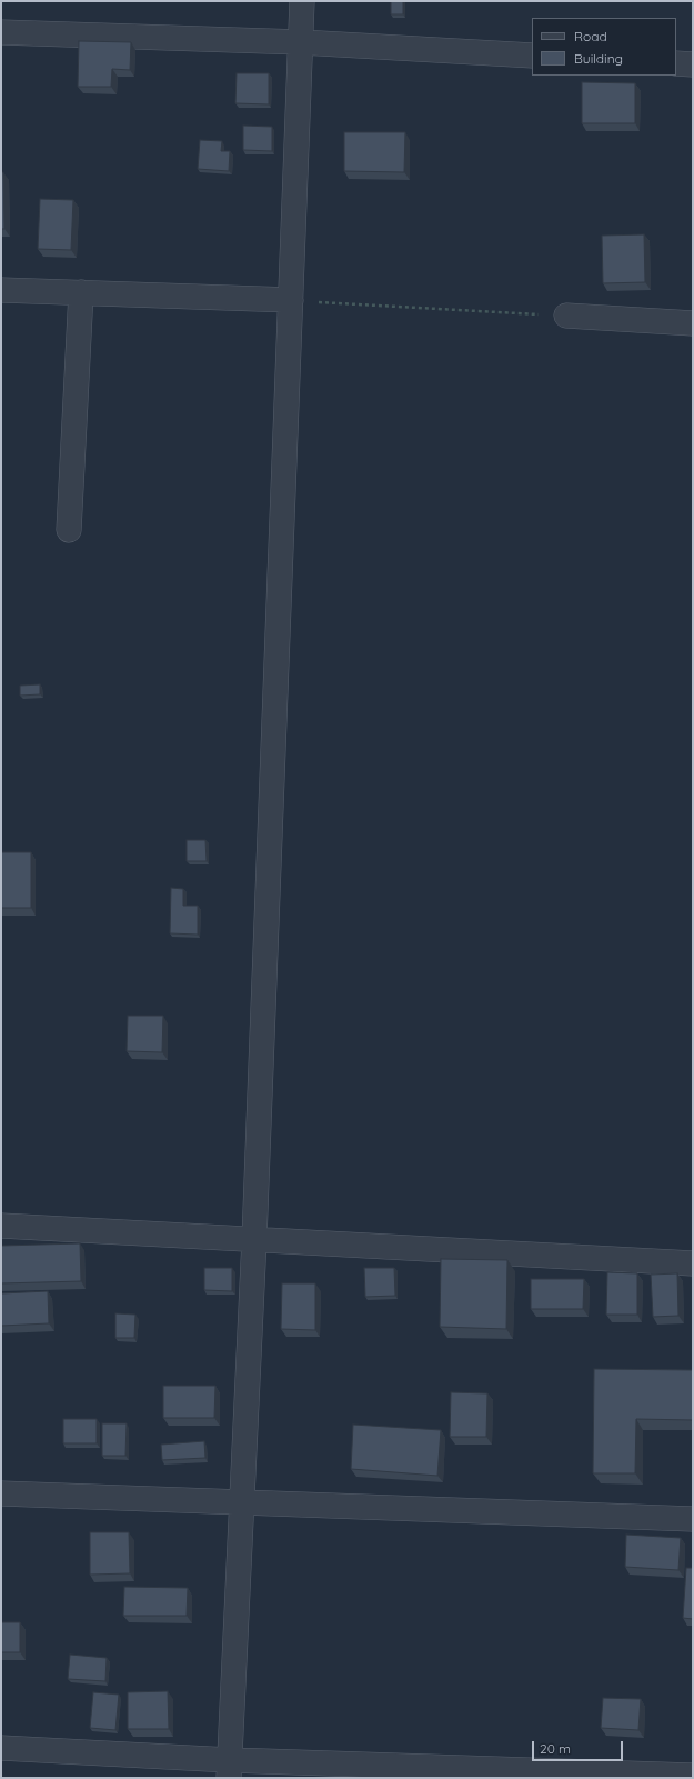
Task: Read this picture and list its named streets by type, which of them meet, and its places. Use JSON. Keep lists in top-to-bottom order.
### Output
{
  "legend": ["Road", "Building"],
  "scale_bar": "20 m"
}
